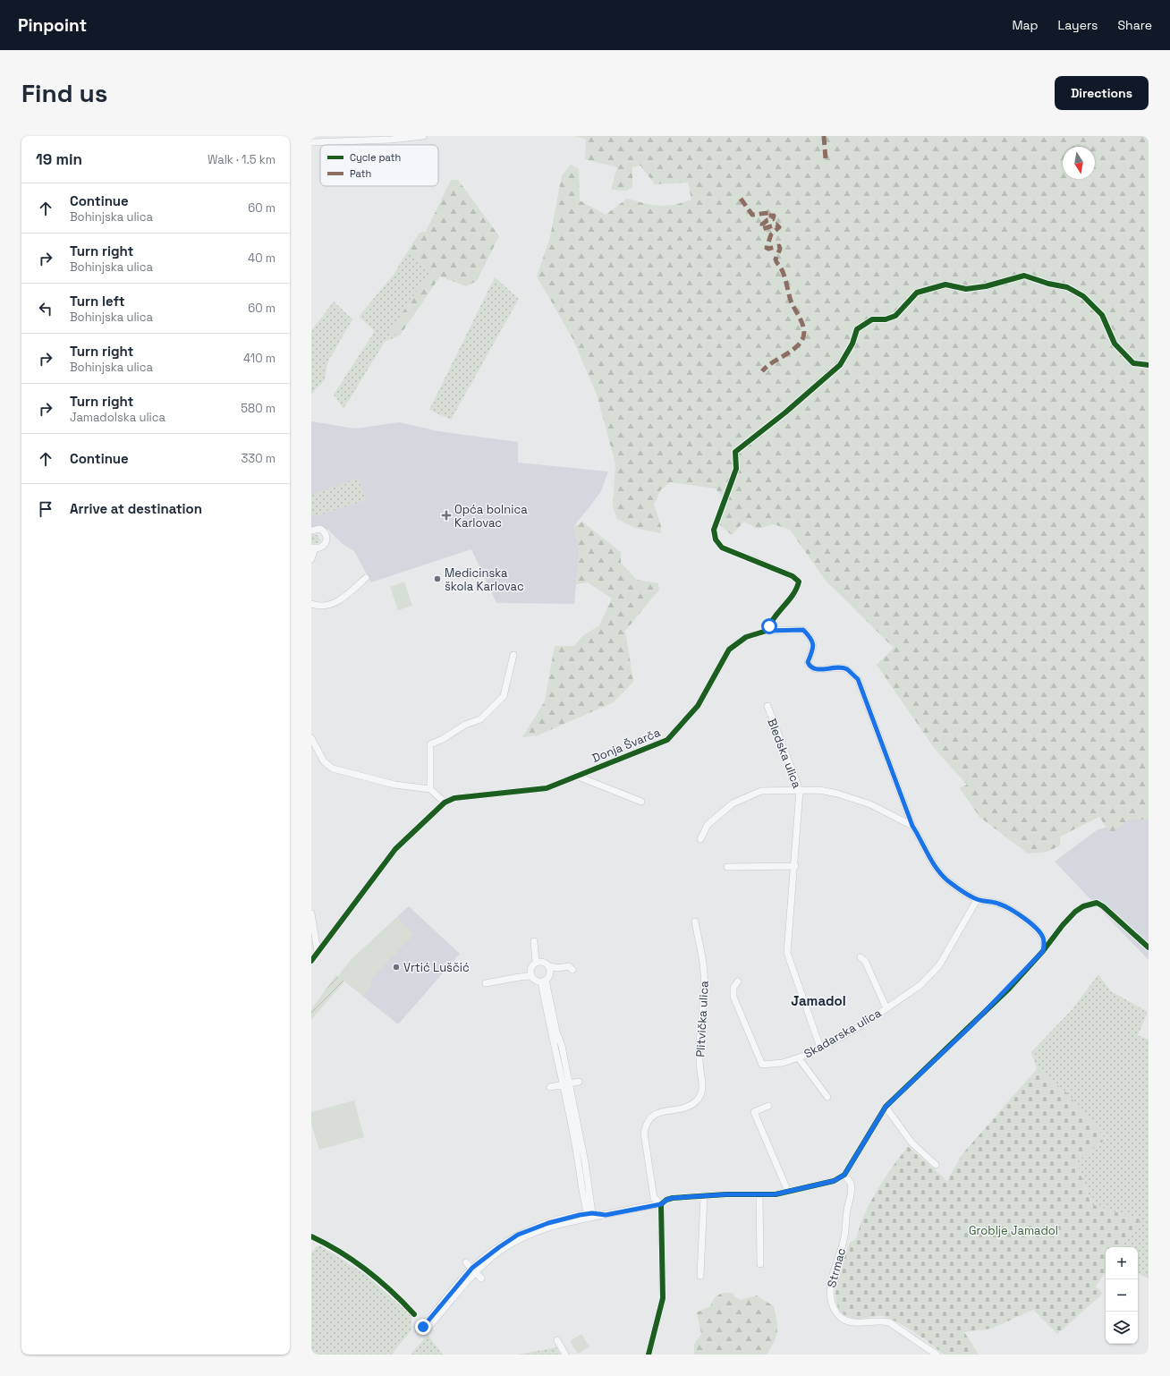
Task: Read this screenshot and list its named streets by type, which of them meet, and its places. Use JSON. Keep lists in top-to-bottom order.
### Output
{
  "streets": {
    "street": [
      "Donja Švarča",
      "Bledska ulica",
      "Plitvička ulica",
      "Skadarska ulica",
      "Strmac"
    ]
  },
  "crossings": [
    ["Bledska ulica", "Skadarska ulica"]
  ],
  "districts": ["Jamadol"],
  "parks": ["Groblje Jamadol"],
  "places": {
    "health": ["Opća bolnica Karlovac"],
    "other": ["Medicinska škola Karlovac", "Vrtić Luščić"]
  },
  "legend": ["Cycle path", "Path"],
  "north": "bottom",
  "page": {
    "header": "Pinpoint",
    "nav": ["Map", "Layers", "Share"],
    "buttons": "Directions",
    "title": "Find us",
    "heading": ["19 min", "Walk · 1.5 km"],
    "list": [
      ["Continue", "Bohinjska ulica", "60 m"],
      ["Turn right", "Bohinjska ulica", "40 m"],
      ["Turn left", "Bohinjska ulica", "60 m"],
      ["Turn right", "Bohinjska ulica", "410 m"],
      ["Turn right", "Jamadolska ulica", "580 m"],
      ["Continue", "330 m"],
      "Arrive at destination"
    ],
    "map_buttons": ["+", "−"]
  }
}
